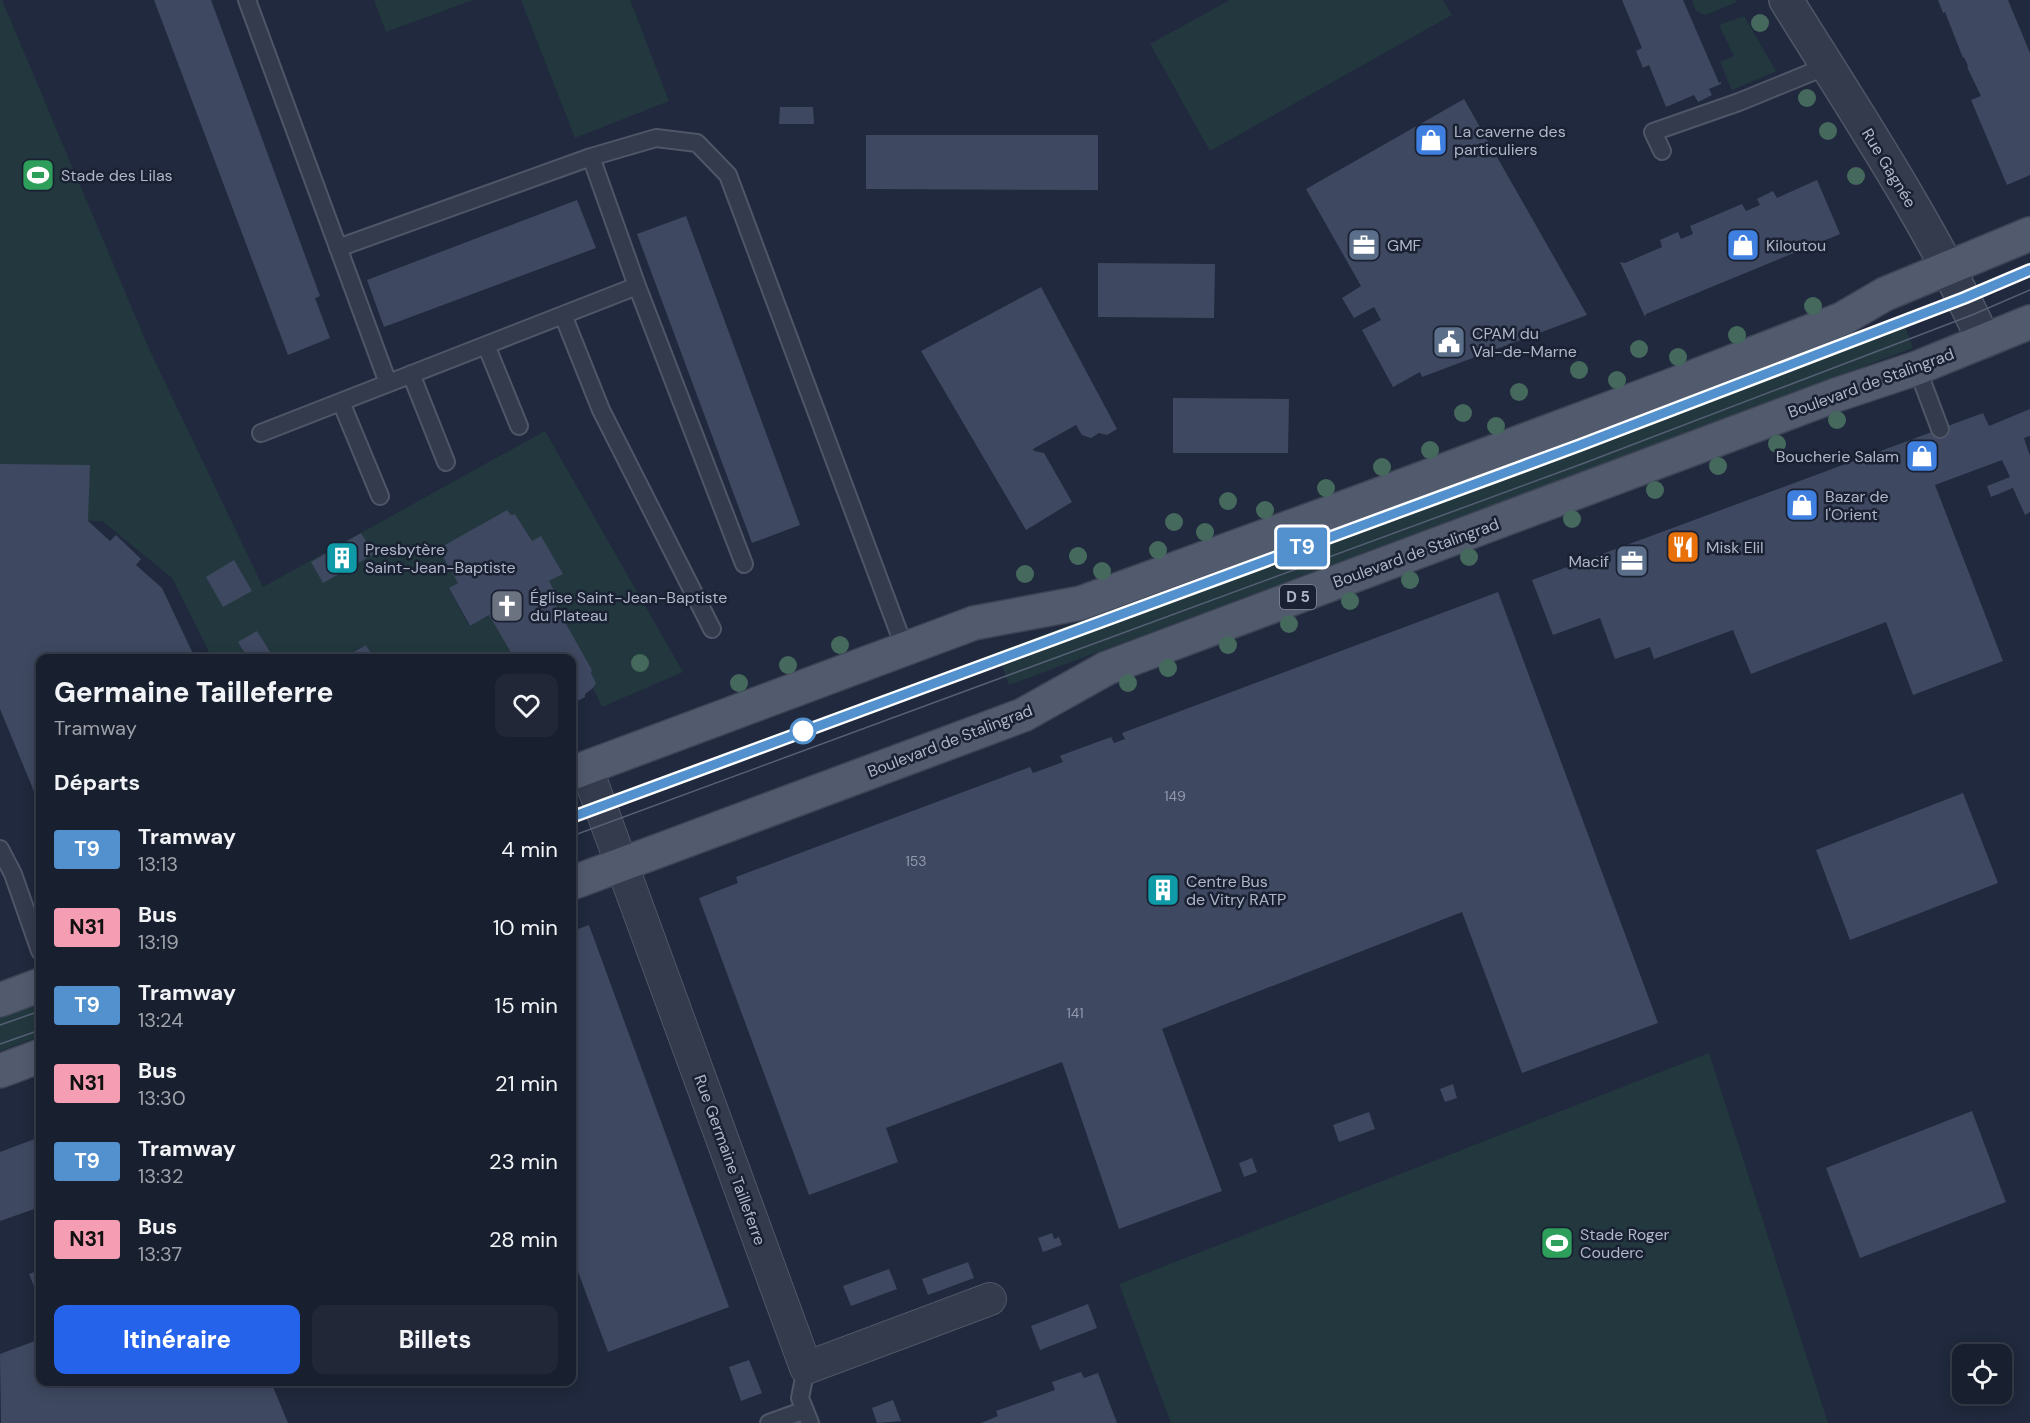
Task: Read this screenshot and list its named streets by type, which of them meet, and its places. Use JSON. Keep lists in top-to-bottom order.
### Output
{
  "streets": {
    "main road": ["Boulevard de Stalingrad", "D 5"],
    "street": ["Rue Gagnée", "Rue Germaine Tailleferre"]
  },
  "crossings": [
    ["Rue Gagnée", "Boulevard de Stalingrad"],
    ["Boulevard de Stalingrad", "Rue Germaine Tailleferre"]
  ],
  "places": {
    "shop": [
      "La caverne des particuliers",
      "Kiloutou",
      "Boucherie Salam",
      "Bazar de l'Orient"
    ],
    "sports": ["Stade des Lilas", "Stade Roger Couderc"],
    "office": ["GMF", "Macif"],
    "public building": ["CPAM du Val-de-Marne"],
    "restaurant": ["Misk Elil"],
    "building": ["Presbytère Saint-Jean-Baptiste", "Centre Bus de Vitry RATP"],
    "church": ["Église Saint-Jean-Baptiste du Plateau"]
  },
  "lines": ["tram line T9"],
  "house_numbers": ["149", "153", "141"],
  "page": {
    "on_map": "T9",
    "heading": [
      ["Germaine Tailleferre", "Tramway"],
      "Départs"
    ],
    "list": [
      {
        "mark": "T9",
        "name": "Tramway",
        "note": "13:13",
        "value": "4 min"
      },
      {
        "mark": "N31",
        "name": "Bus",
        "note": "13:19",
        "value": "10 min"
      },
      {
        "mark": "T9",
        "name": "Tramway",
        "note": "13:24",
        "value": "15 min"
      },
      {
        "mark": "N31",
        "name": "Bus",
        "note": "13:30",
        "value": "21 min"
      },
      {
        "mark": "T9",
        "name": "Tramway",
        "note": "13:32",
        "value": "23 min"
      },
      {
        "mark": "N31",
        "name": "Bus",
        "note": "13:37",
        "value": "28 min"
      }
    ],
    "buttons": ["Itinéraire", "Billets"]
  }
}
